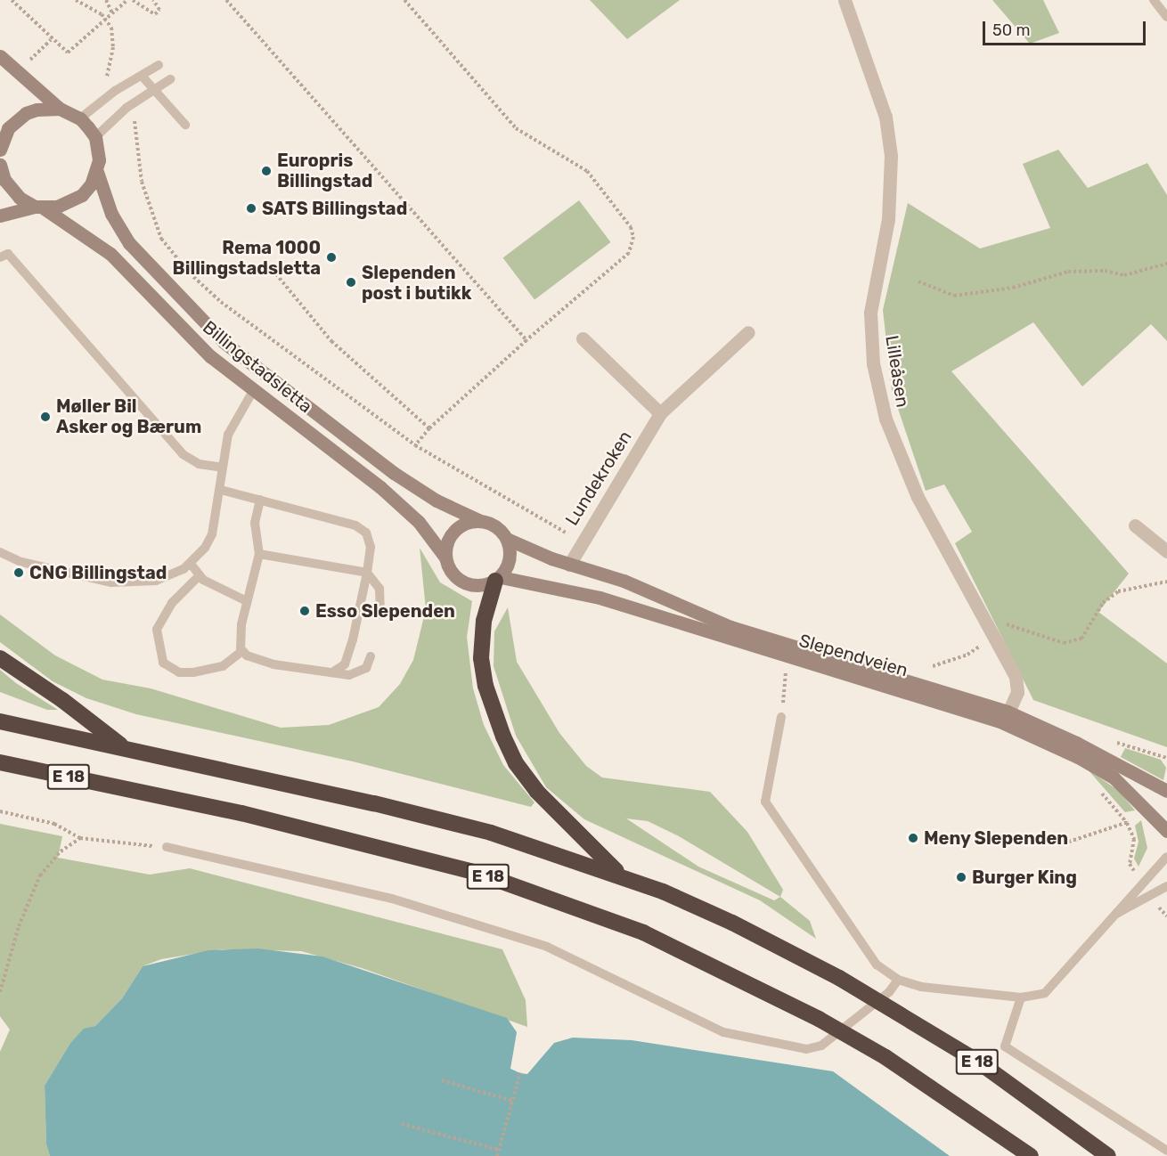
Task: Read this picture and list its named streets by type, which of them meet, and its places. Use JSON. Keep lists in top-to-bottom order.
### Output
{
  "streets": {
    "highway": ["E 18"],
    "main road": ["Billingstadsletta", "Slependveien"],
    "street": ["Lilleåsen", "Lundekroken"]
  },
  "crossings": [
    ["Billingstadsletta", "Slependveien"],
    ["Billingstadsletta", "E 18"],
    ["Lilleåsen", "Slependveien"],
    ["Lundekroken", "Slependveien"],
    ["Slependveien", "E 18"]
  ],
  "places": [
    "Europris Billingstad",
    "SATS Billingstad",
    "Rema 1000 Billingstadsletta",
    "Slependen post i butikk",
    "Møller Bil Asker og Bærum",
    "CNG Billingstad",
    "Esso Slependen",
    "Meny Slependen",
    "Burger King"
  ],
  "scale_bar": "50 m"
}
